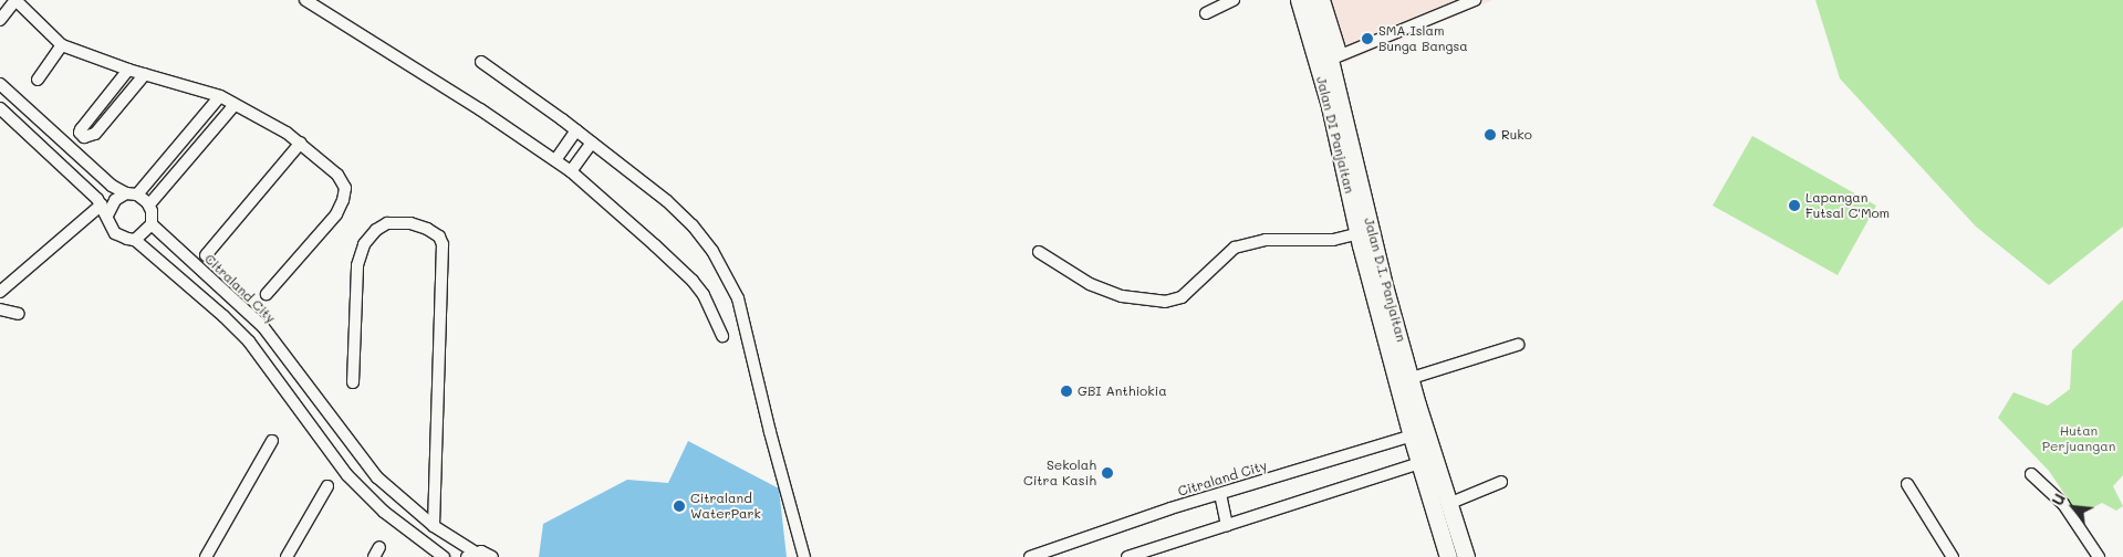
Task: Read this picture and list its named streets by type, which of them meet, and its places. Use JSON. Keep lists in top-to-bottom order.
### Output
{
  "streets": {
    "highway": ["Jalan DI Panjaitan", "Jalan D.I. Panjaitan"],
    "street": ["Citraland City"]
  },
  "crossings": [
    ["Jalan DI Panjaitan", "Jalan D.I. Panjaitan"],
    ["Jalan DI Panjaitan", "Citraland City"],
    ["Jalan D.I. Panjaitan", "Citraland City"]
  ],
  "parks": ["Hutan Perjuangan"],
  "places": [
    "SMA Islam Bunga Bangsa",
    "Ruko",
    "Lapangan Futsal C'Mom",
    "GBI Anthiokia",
    "Sekolah Citra Kasih",
    "Citraland WaterPark"
  ],
  "north": "top left"
}
